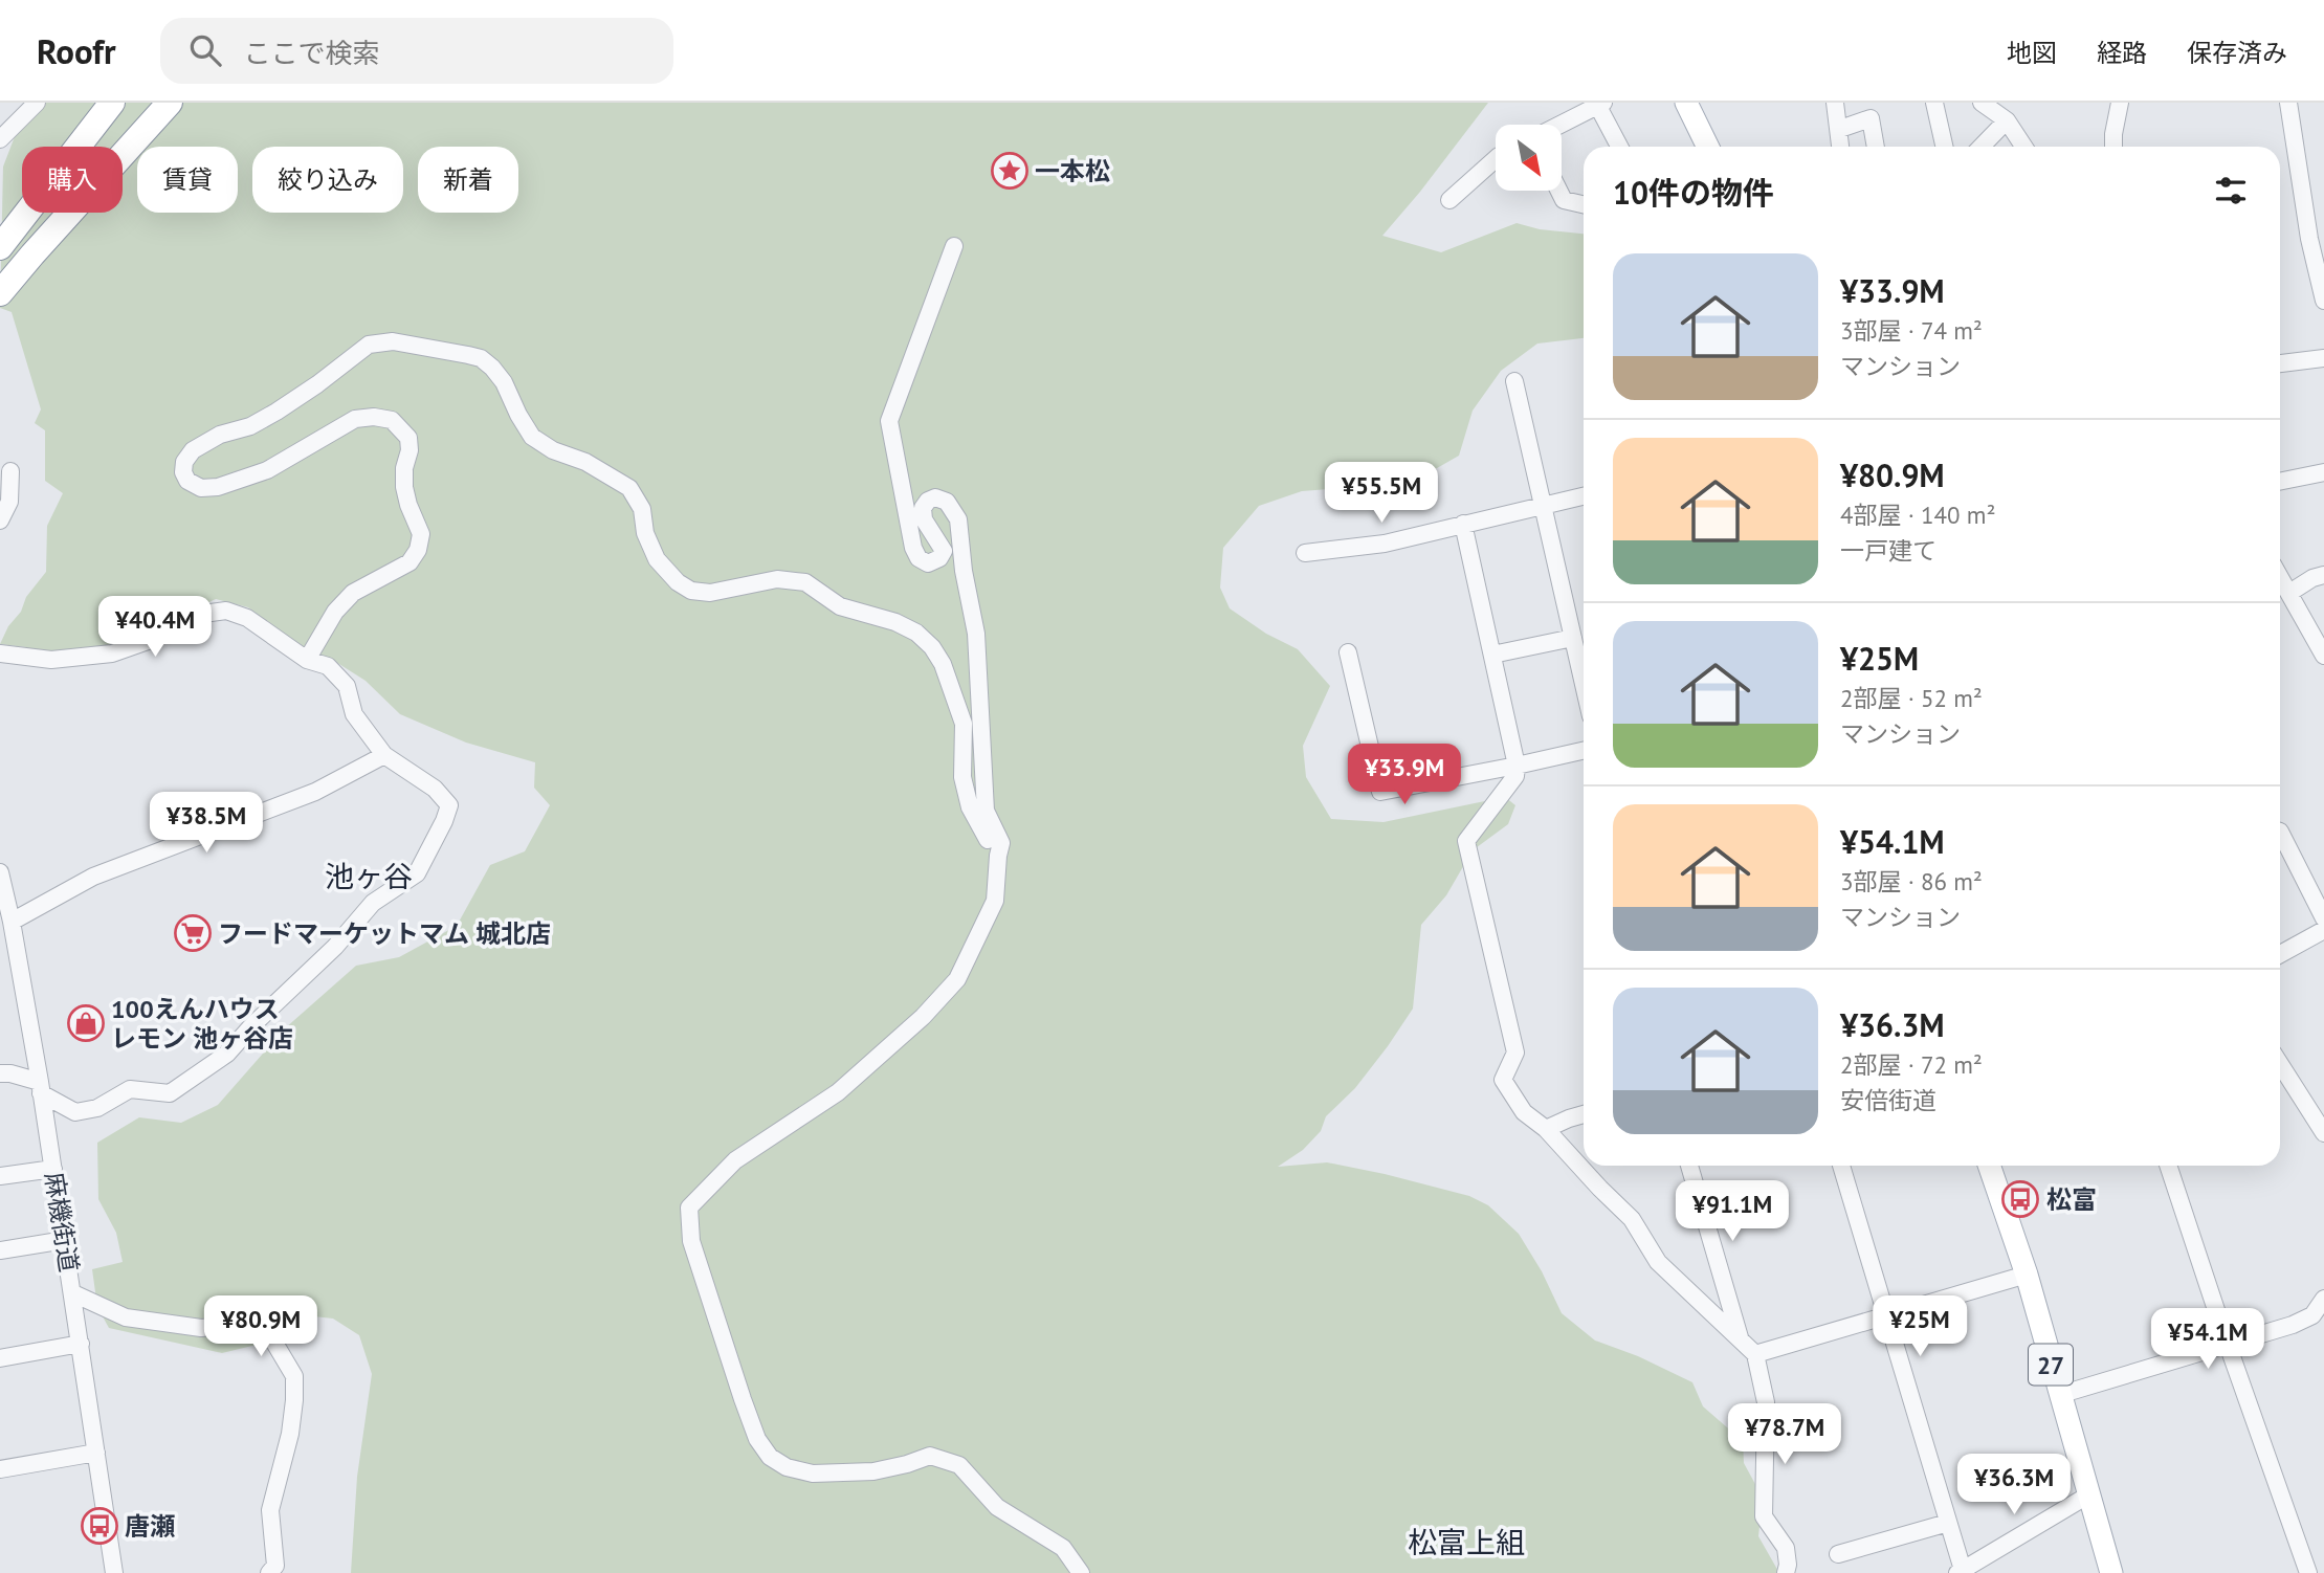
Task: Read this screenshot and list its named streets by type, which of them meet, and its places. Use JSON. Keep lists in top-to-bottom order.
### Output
{
  "streets": {
    "main road": ["27"],
    "street": ["麻機街道"]
  },
  "districts": ["池ヶ谷", "松富上組"],
  "places": {
    "place": ["一本松"],
    "supermarket": ["フードマーケットマム 城北店"],
    "shop": ["100えんハウス レモン 池ヶ谷店"],
    "bus stop": ["松富", "唐瀬"]
  },
  "north": "bottom right",
  "page": {
    "header": "Roofr",
    "search": "ここで検索",
    "nav": ["地図", "経路", "保存済み"],
    "chip": [
      "購入",
      "賃貸",
      "絞り込み",
      "新着"
    ],
    "heading": "10件の物件",
    "list": [
      {
        "name": "¥33.9M",
        "note": "3部屋 · 74 m² · マンション"
      },
      {
        "name": "¥80.9M",
        "note": "4部屋 · 140 m² · 一戸建て"
      },
      {
        "name": "¥25M",
        "note": "2部屋 · 52 m² · マンション"
      },
      {
        "name": "¥54.1M",
        "note": "3部屋 · 86 m² · マンション"
      },
      {
        "name": "¥36.3M",
        "note": "2部屋 · 72 m² · 安倍街道"
      }
    ],
    "price": [
      "¥55.5M",
      "¥40.4M",
      "¥33.9M",
      "¥38.5M",
      "¥91.1M",
      "¥80.9M",
      "¥25M",
      "¥54.1M",
      "¥78.7M",
      "¥36.3M"
    ]
  }
}
